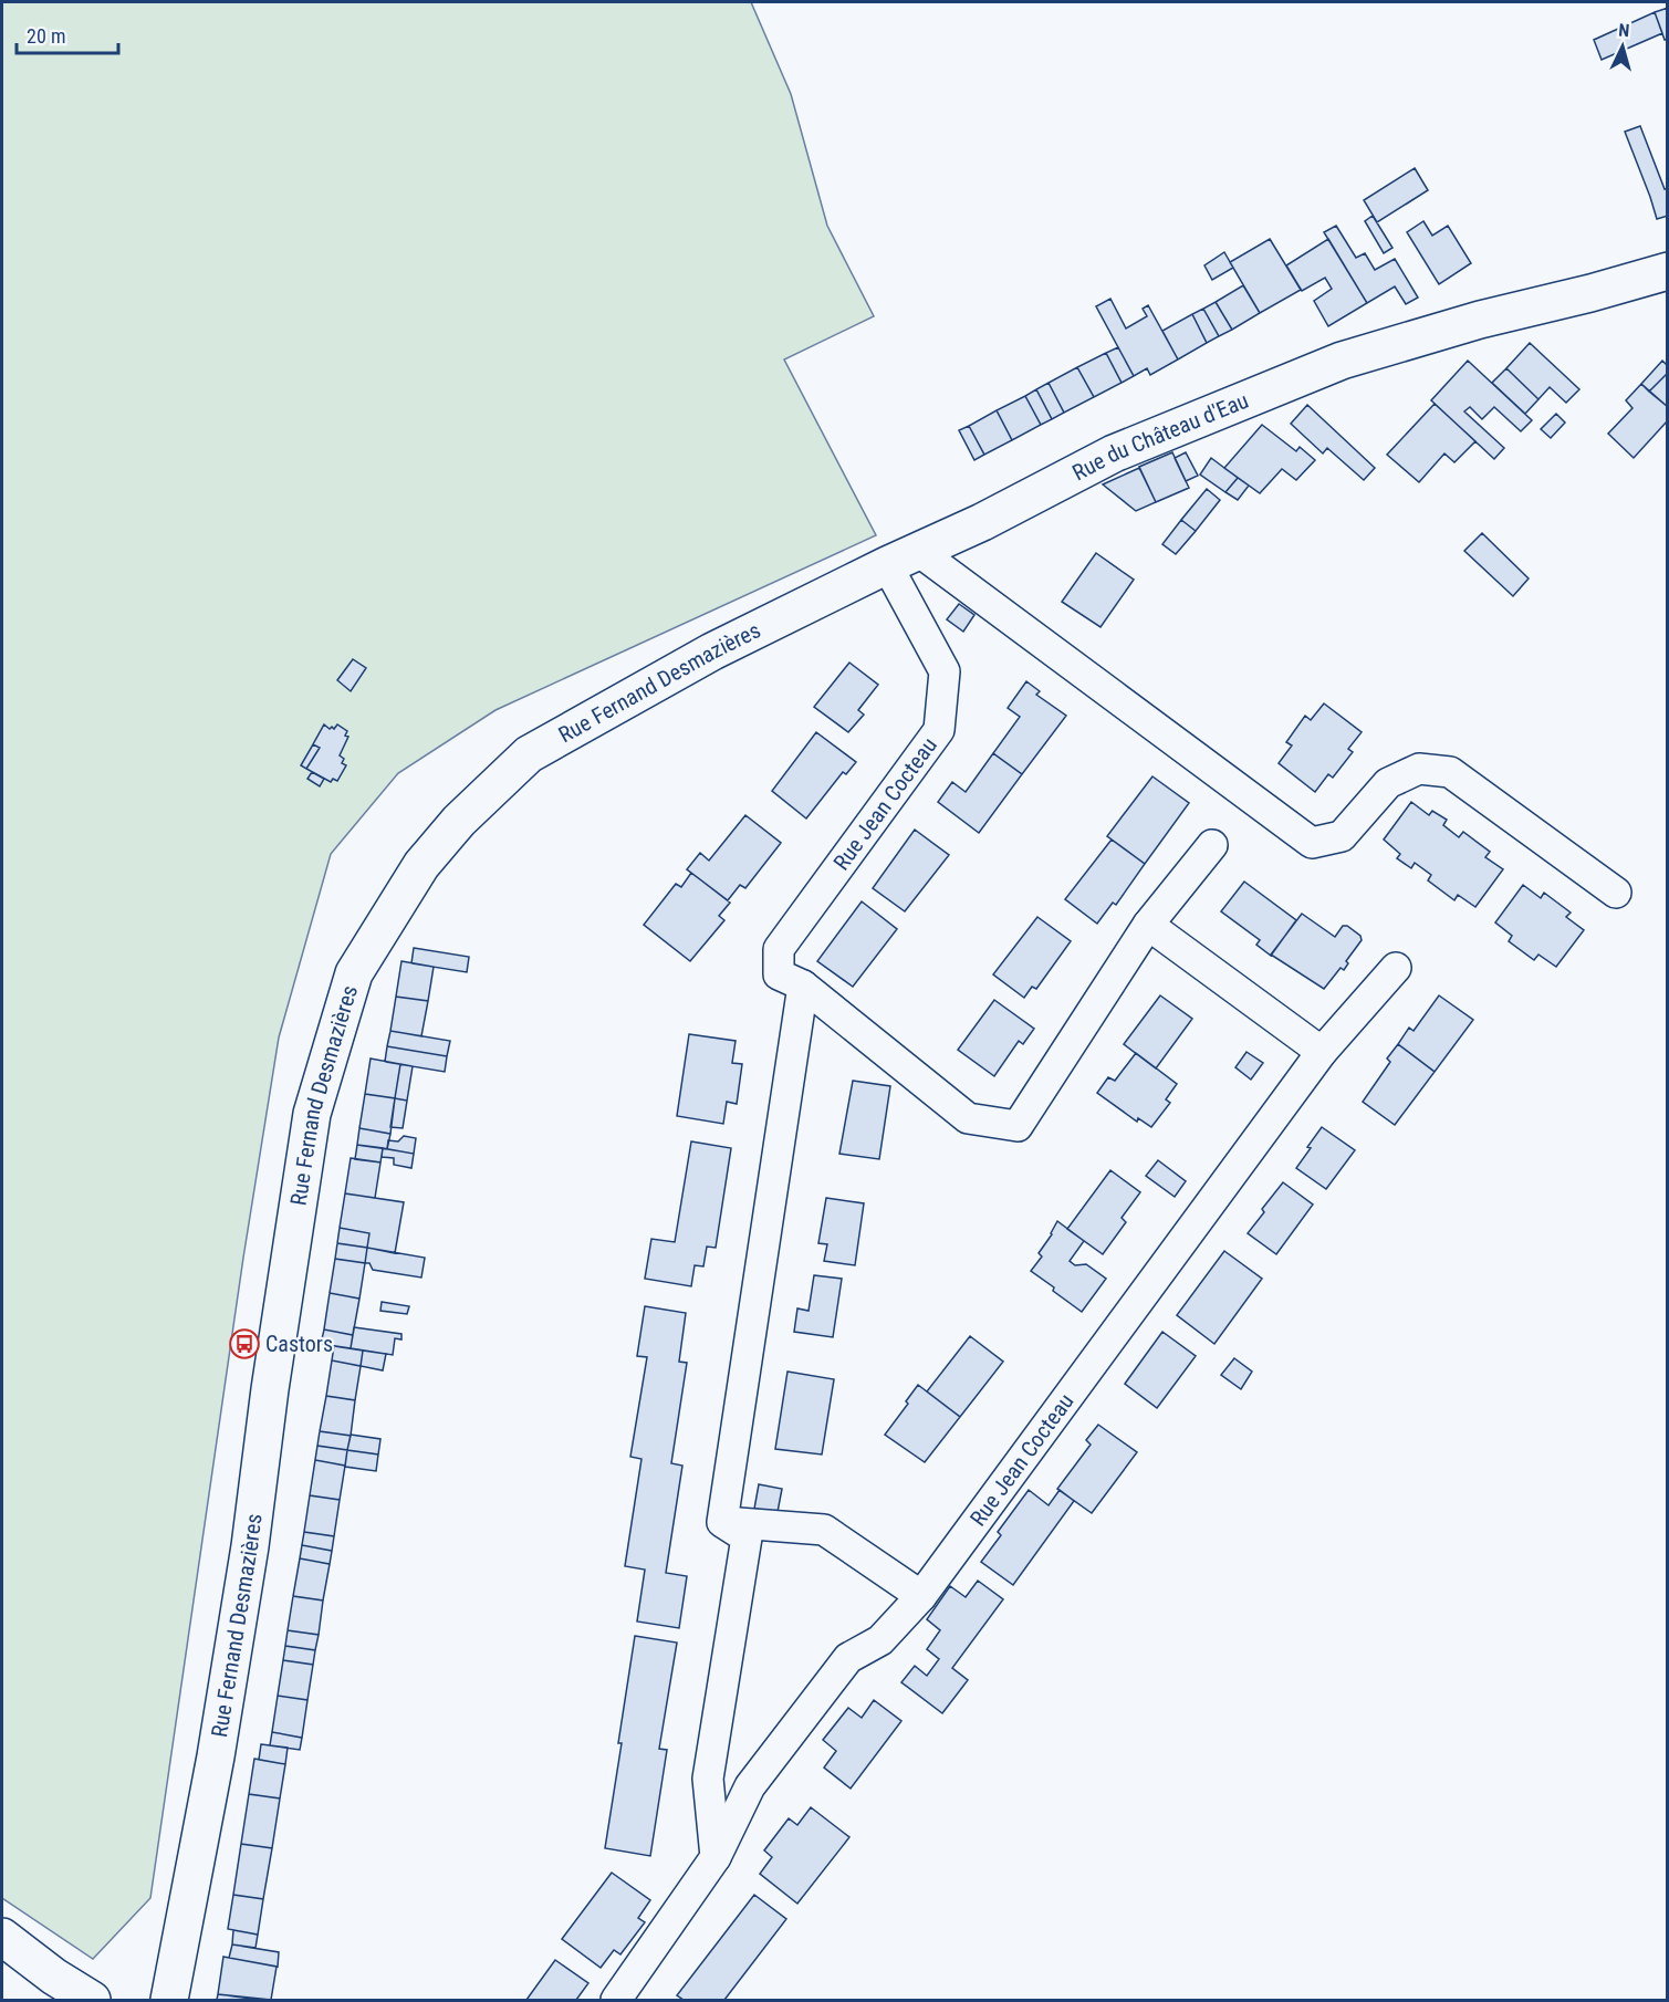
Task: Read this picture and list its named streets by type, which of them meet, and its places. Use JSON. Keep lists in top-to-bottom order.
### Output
{
  "streets": {
    "street": ["Rue du Château d'Eau", "Rue Fernand Desmazières", "Rue Jean Cocteau"]
  },
  "crossings": [
    ["Rue du Château d'Eau", "Rue Fernand Desmazières"],
    ["Rue Fernand Desmazières", "Rue Jean Cocteau"]
  ],
  "places": {
    "bus stop": ["Castors"]
  },
  "scale_bar": "20 m",
  "north": "top"
}
